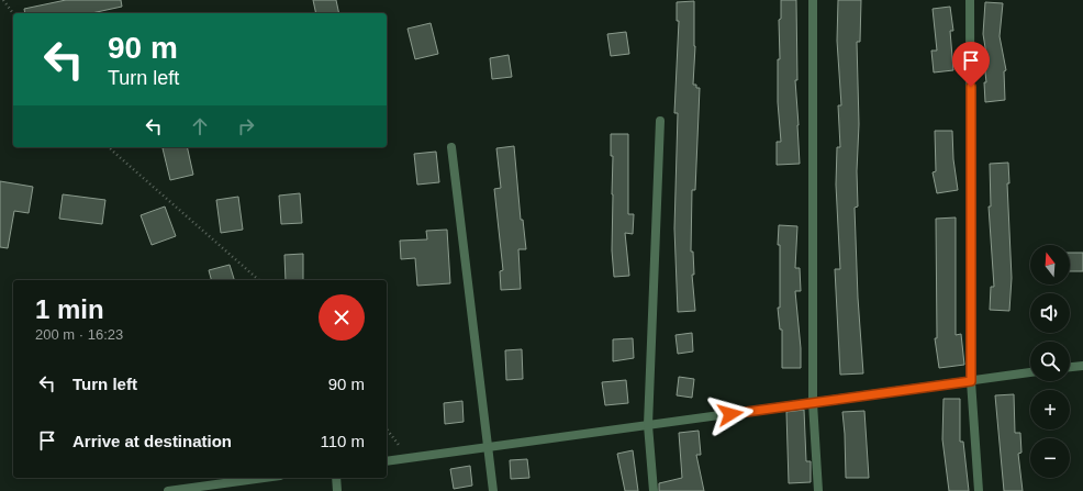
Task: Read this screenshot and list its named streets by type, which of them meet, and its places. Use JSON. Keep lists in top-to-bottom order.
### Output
{
  "north": "top",
  "page": {
    "turn": ["90 m", "Turn left"],
    "map_buttons": ["+", "−"],
    "heading": ["1 min", "200 m · 16:23"],
    "list": [
      {
        "name": "Turn left",
        "value": "90 m"
      },
      {
        "name": "Arrive at destination",
        "value": "110 m"
      }
    ]
  }
}
